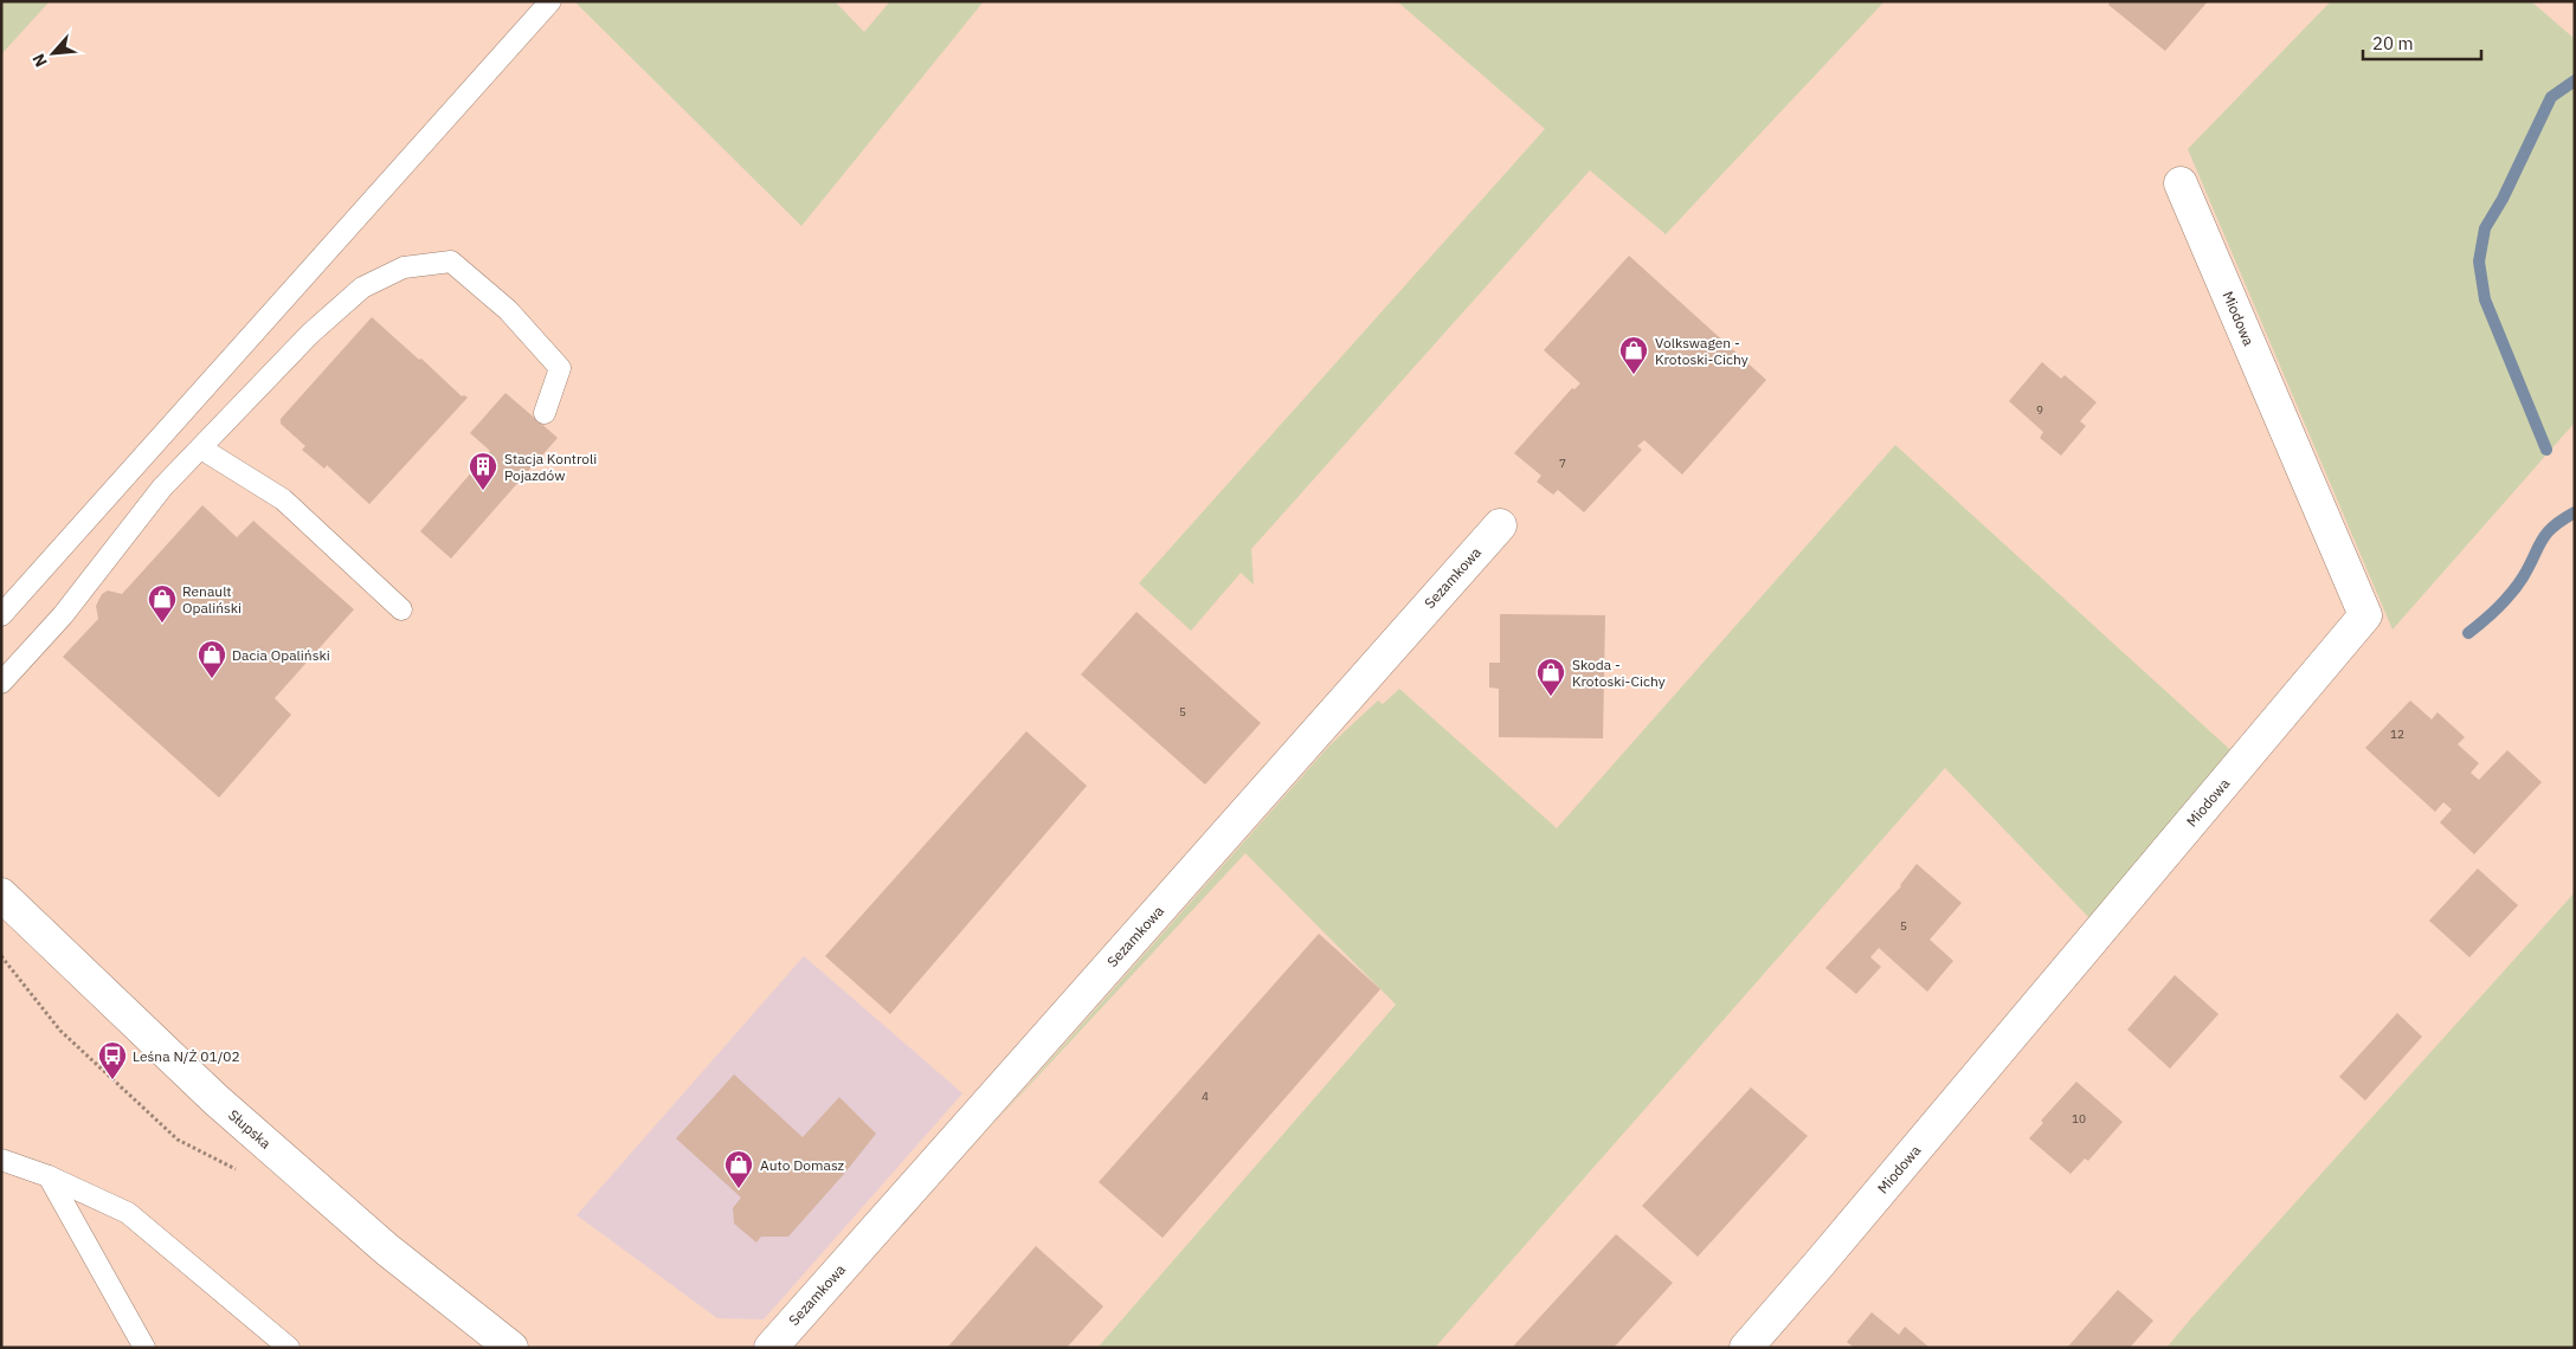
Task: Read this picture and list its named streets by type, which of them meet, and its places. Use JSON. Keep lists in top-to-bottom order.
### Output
{
  "streets": {
    "street": ["Miodowa", "Sezamkowa", "Słupska"]
  },
  "places": {
    "shop": [
      "Volkswagen - Krotoski-Cichy",
      "Renault Opaliński",
      "Dacia Opaliński",
      "Skoda - Krotoski-Cichy",
      "Auto Domasz"
    ],
    "building": ["Stacja Kontroli Pojazdów"],
    "bus stop": ["Leśna N/Ż 01/02"]
  },
  "house_numbers": [
    "9",
    "7",
    "5",
    "12",
    "5",
    "4",
    "10"
  ],
  "scale_bar": "20 m",
  "north": "bottom left"
}
